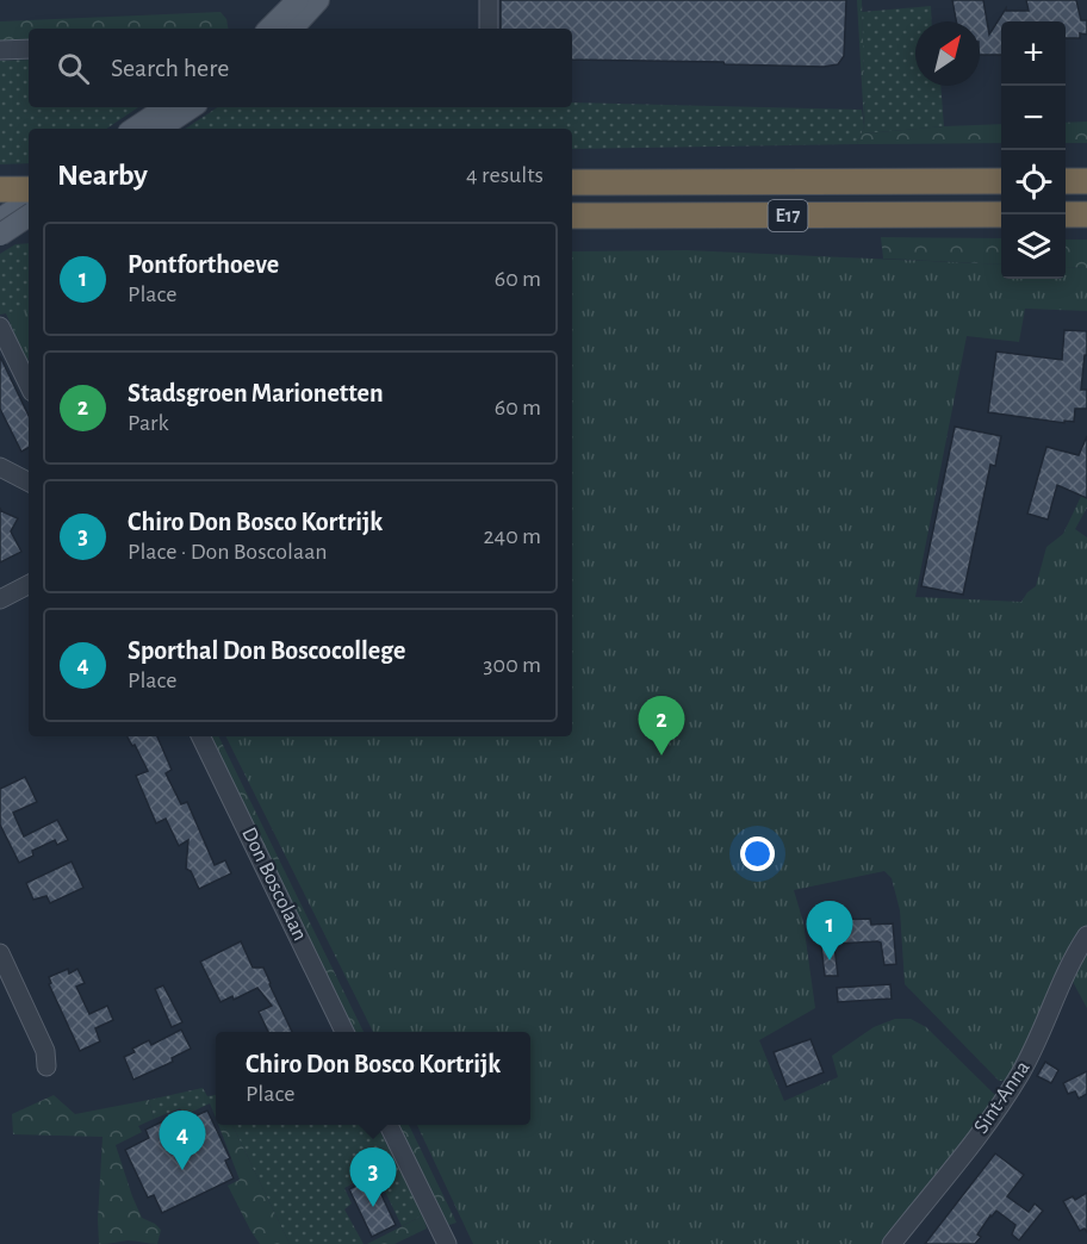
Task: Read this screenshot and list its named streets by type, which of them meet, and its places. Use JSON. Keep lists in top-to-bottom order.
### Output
{
  "streets": {
    "highway": ["E17"],
    "street": ["Don Boscolaan", "Sint-Anna"]
  },
  "north": "top right",
  "page": {
    "map_buttons": ["+", "−"],
    "search": "Search here",
    "heading": ["Nearby", "4 results"],
    "list": [
      {
        "mark": "1",
        "name": "Pontforthoeve",
        "note": "Place",
        "value": "60 m"
      },
      {
        "mark": "2",
        "name": "Stadsgroen Marionetten",
        "note": "Park",
        "value": "60 m"
      },
      {
        "mark": "3",
        "name": "Chiro Don Bosco Kortrijk",
        "note": "Place · Don Boscolaan",
        "value": "240 m"
      },
      {
        "mark": "4",
        "name": "Sporthal Don Boscocollege",
        "note": "Place",
        "value": "300 m"
      }
    ],
    "pins": [
      "2",
      "1",
      "4",
      "3"
    ],
    "popup": ["Chiro Don Bosco Kortrijk", "Place"]
  }
}
